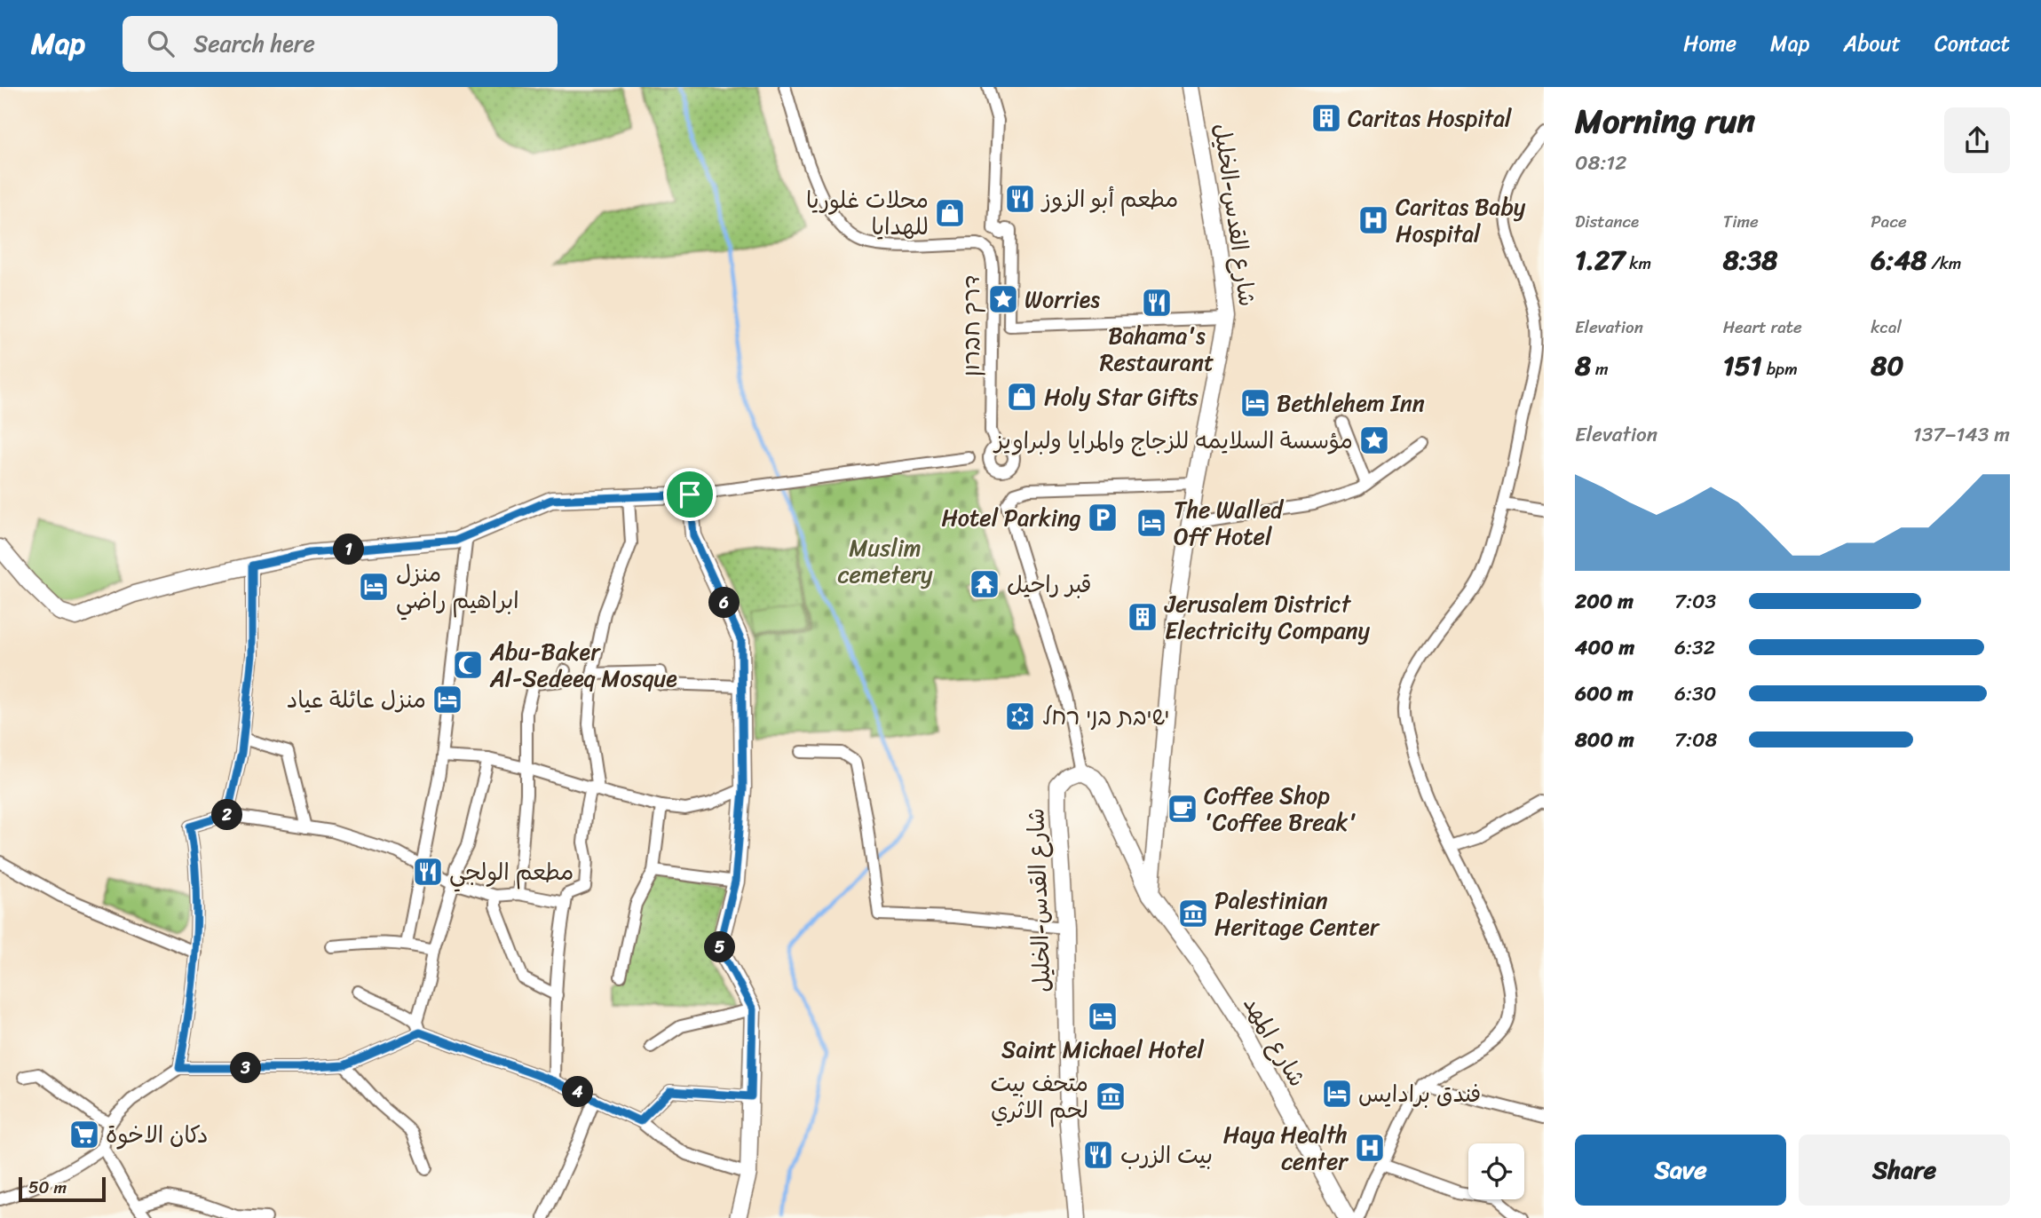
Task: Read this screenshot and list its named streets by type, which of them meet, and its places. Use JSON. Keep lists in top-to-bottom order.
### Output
{
  "streets": {
    "street": ["شارع القدس-الخليل", "דרך חברון", "شارع المهد"]
  },
  "crossings": [
    ["شارع القدس-الخليل", "شارع المهد"]
  ],
  "parks": ["Muslim cemetery"],
  "places": {
    "building": ["Caritas Hospital", "Jerusalem District Electricity Company"],
    "restaurant": [
      "مطعم أبو الزوز",
      "Bahama's Restaurant",
      "مطعم الولجي",
      "بيت الزرب"
    ],
    "shop": ["محلات غلوريا للهدايا", "Holy Star Gifts"],
    "hospital": ["Caritas Baby Hospital", "Haya Health center"],
    "place": ["Worries", "مؤسسة السلايمه للزجاج والمرايا ولبراويز"],
    "hotel": [
      "Bethlehem Inn",
      "The Walled Off Hotel",
      "منزل ابراهيم راضي",
      "منزل عائلة عياد",
      "Saint Michael Hotel",
      "فندق برادايس"
    ],
    "parking": ["Hotel Parking"],
    "temple": ["قبر راحيل"],
    "mosque": ["Abu-Baker Al-Sedeeq Mosque"],
    "synagogue": ["ישיבת בני רחל"],
    "cafe": ["Coffee Shop 'Coffee Break'"],
    "museum": ["Palestinian Heritage Center", "متحف بيت لحم الاثري"],
    "supermarket": ["دكان الاخوة"]
  },
  "scale_bar": "50 m",
  "page": {
    "header": "Map",
    "search": "Search here",
    "nav": [
      "Home",
      "Map",
      "About",
      "Contact"
    ],
    "heading": ["Morning run", "08:12"],
    "stats": [
      ["Distance", "1.27 km"],
      ["Time", "8:38"],
      ["Pace", "6:48 /km"],
      ["Elevation", "8 m"],
      ["Heart rate", "151 bpm"],
      ["kcal", "80"]
    ],
    "chart": ["Elevation", "137–143 m"],
    "pins": [
      "1",
      "6",
      "2",
      "5",
      "3",
      "4"
    ],
    "list": [
      {
        "name": "200 m",
        "note": "7:03"
      },
      {
        "name": "400 m",
        "note": "6:32"
      },
      {
        "name": "600 m",
        "note": "6:30"
      },
      {
        "name": "800 m",
        "note": "7:08"
      }
    ],
    "buttons": ["Save", "Share"],
    "scale": "50 m"
  }
}
